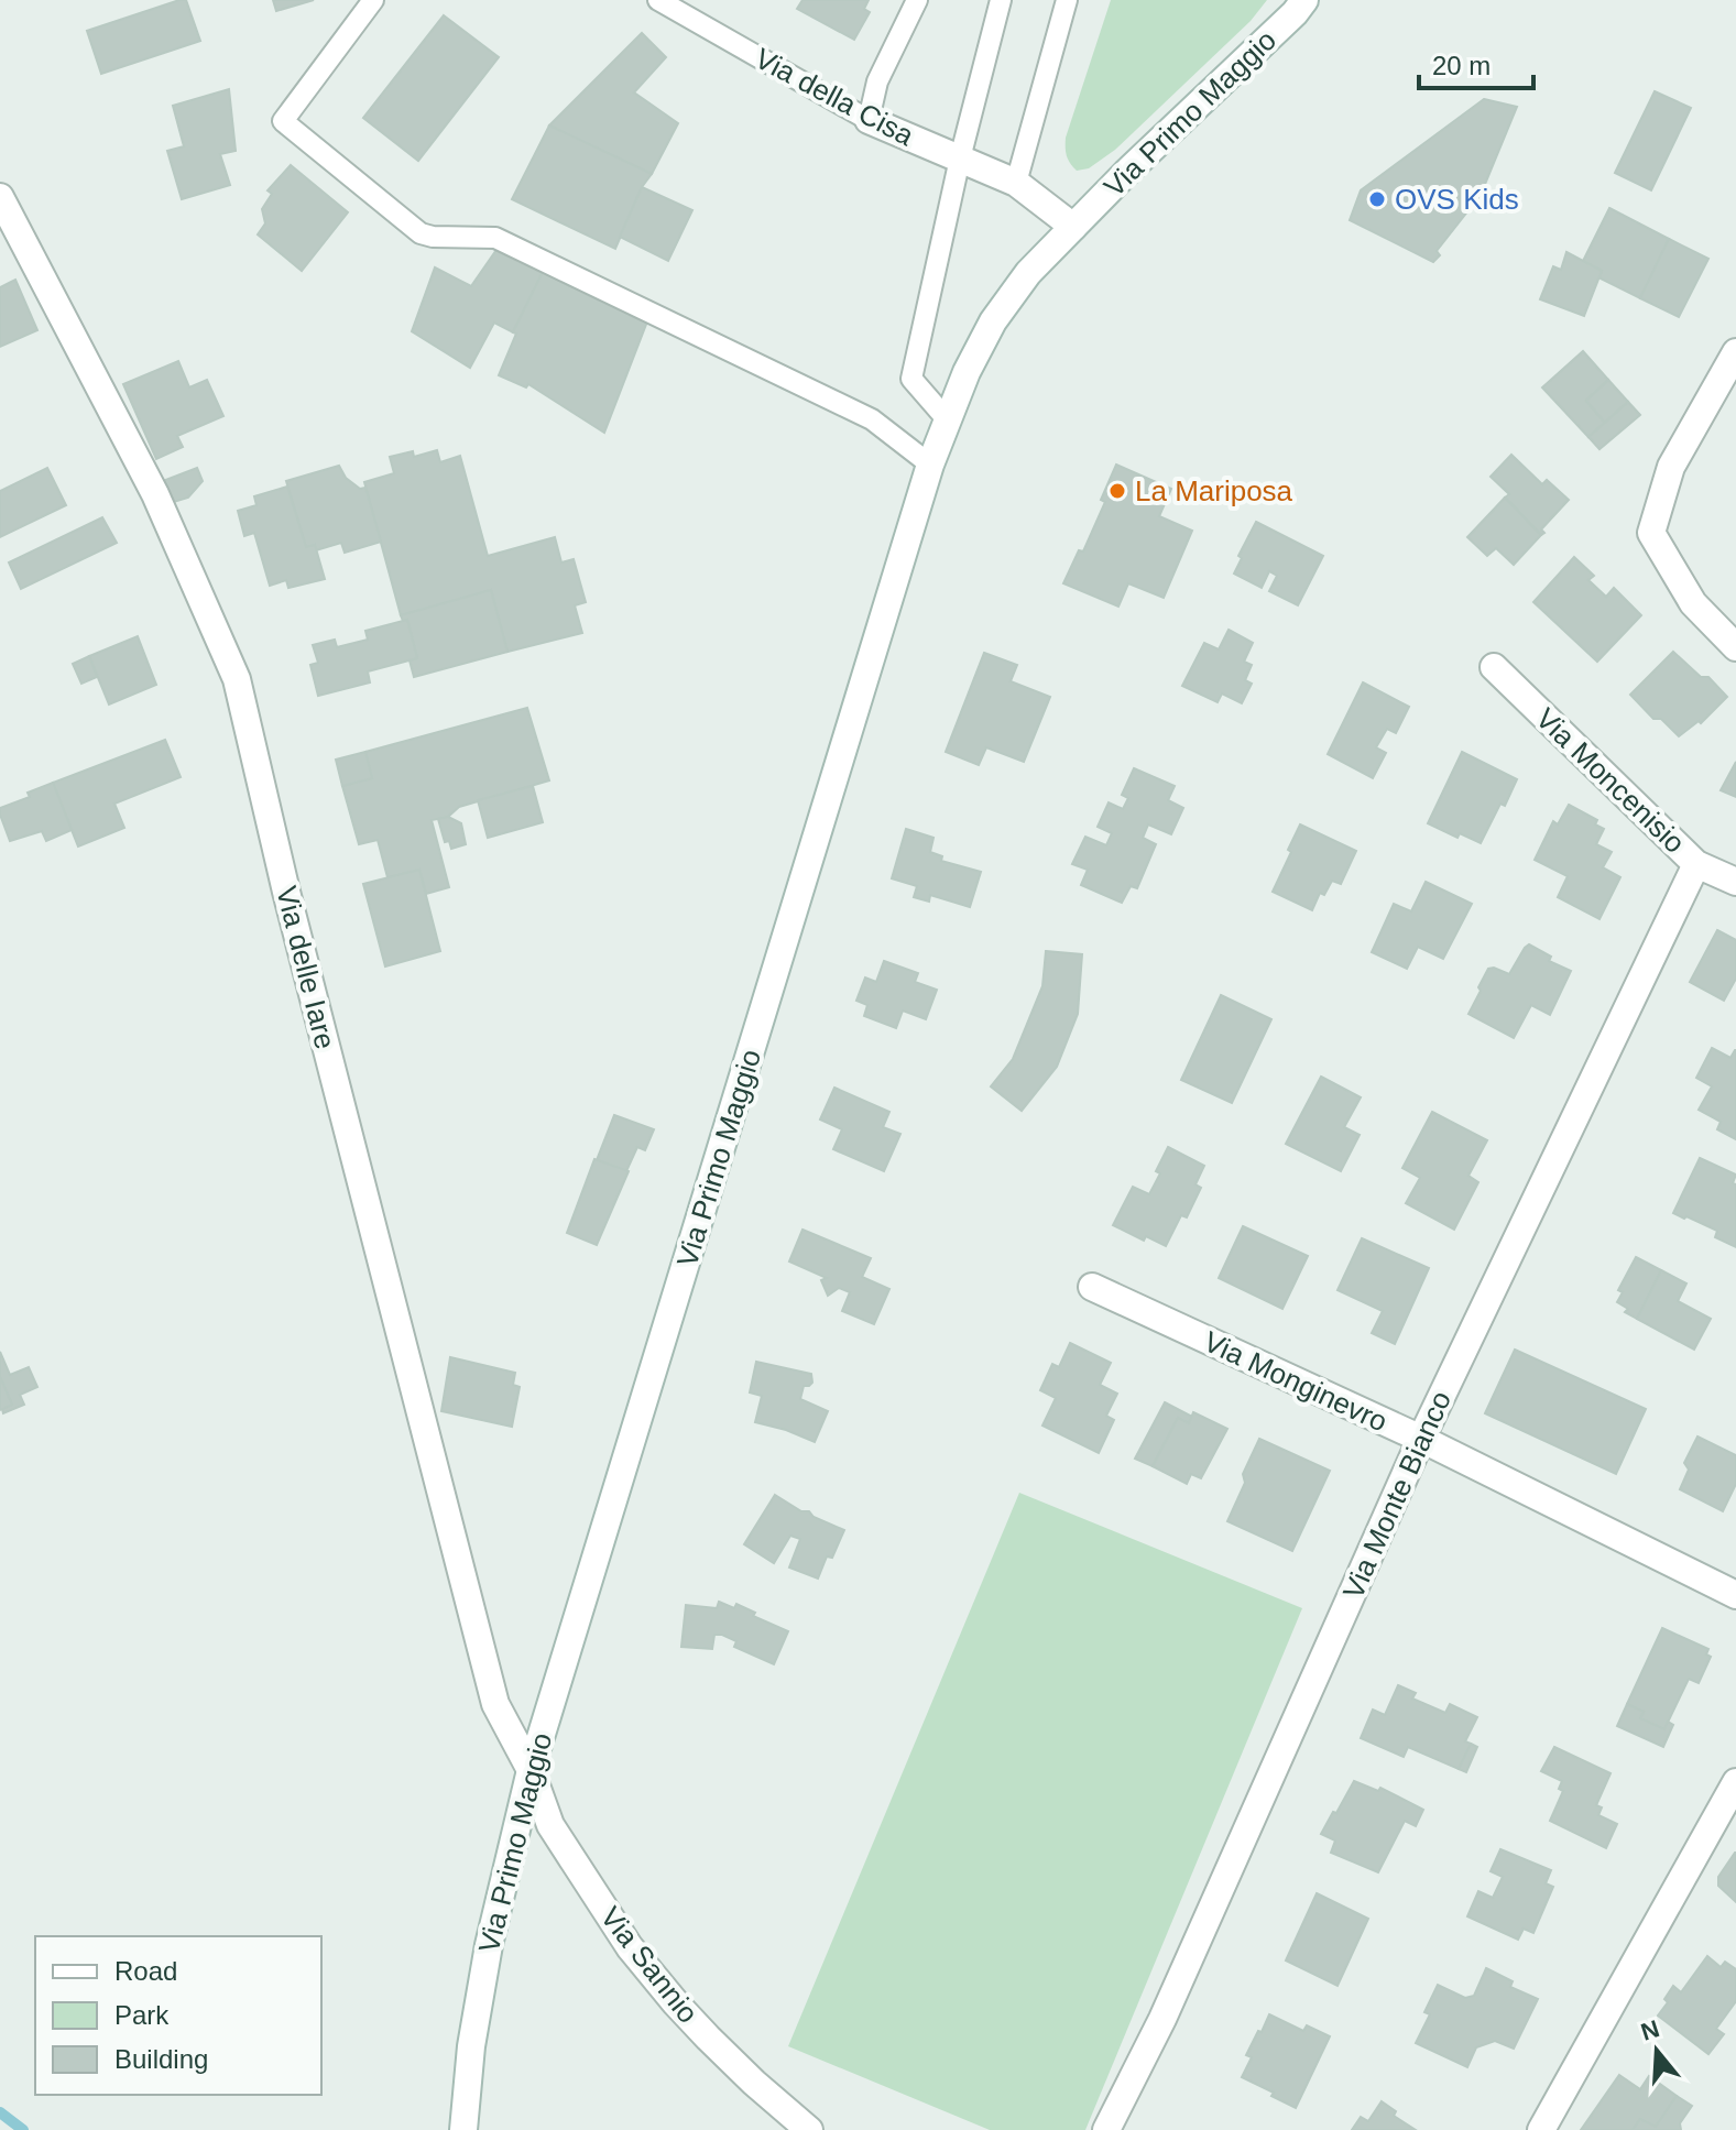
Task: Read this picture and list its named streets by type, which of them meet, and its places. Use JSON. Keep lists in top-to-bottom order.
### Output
{
  "streets": {
    "street": [
      "Via della Cisa",
      "Via Primo Maggio",
      "Via Moncenisio",
      "Via delle Iare",
      "Via Monginevro",
      "Via Monte Bianco",
      "Via Sannio"
    ]
  },
  "crossings": [
    ["Via Primo Maggio", "Via delle Iare"],
    ["Via Primo Maggio", "Via Sannio"],
    ["Via Moncenisio", "Via Monte Bianco"],
    ["Via delle Iare", "Via Sannio"],
    ["Via Monginevro", "Via Monte Bianco"]
  ],
  "places": ["OVS Kids", "La Mariposa"],
  "legend": ["Road", "Park", "Building"],
  "scale_bar": "20 m",
  "north": "top"
}
